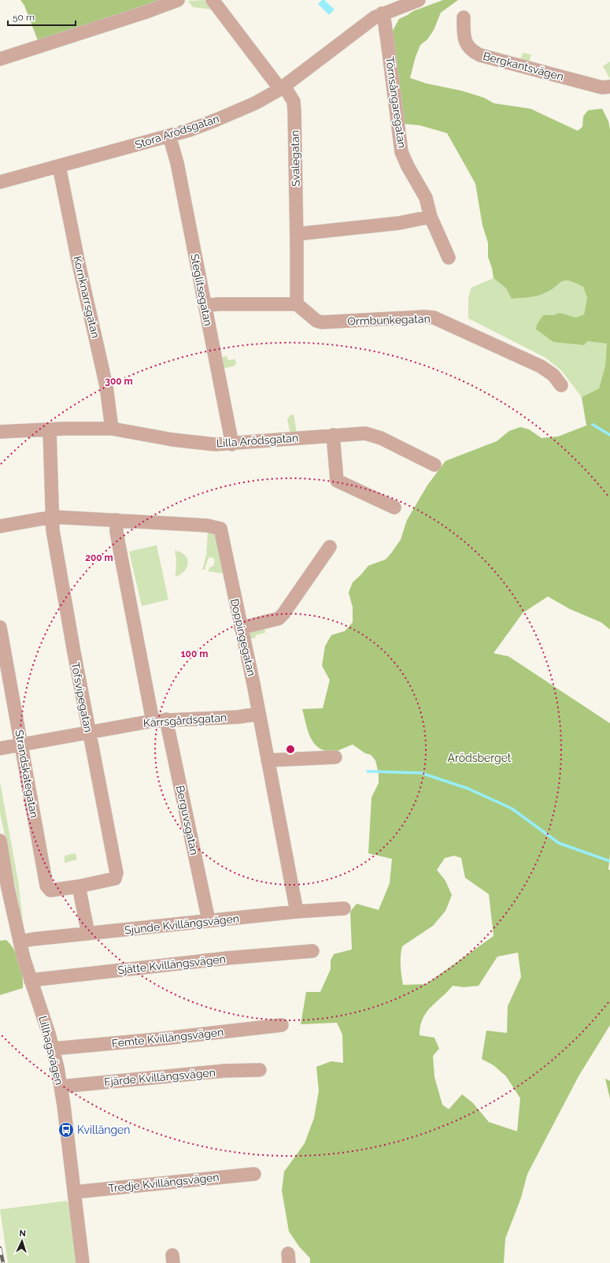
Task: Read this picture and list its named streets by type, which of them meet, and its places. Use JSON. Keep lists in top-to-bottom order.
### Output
{
  "streets": {
    "street": [
      "Bergkantsvägen",
      "Törnsångaregatan",
      "Stora Arödsgatan",
      "Svalegatan",
      "Steglitsegatan",
      "Kornknarrsgatan",
      "Ormbunkegatan",
      "Lilla Arödsgatan",
      "Doppingegatan",
      "Tofsvipegatan",
      "Kärrsgårdsgatan",
      "Strandskategatan",
      "Berguvsgatan",
      "Sjunde Kvillängsvägen",
      "Sjätte Kvillängsvägen",
      "Femte Kvillängsvägen",
      "Lillhagsvägen",
      "Fjärde Kvillängsvägen",
      "Tredje Kvillängsvägen"
    ]
  },
  "crossings": [
    ["Törnsångaregatan", "Stora Arödsgatan"],
    ["Stora Arödsgatan", "Svalegatan"],
    ["Stora Arödsgatan", "Steglitsegatan"],
    ["Stora Arödsgatan", "Kornknarrsgatan"],
    ["Svalegatan", "Ormbunkegatan"],
    ["Steglitsegatan", "Lilla Arödsgatan"],
    ["Kornknarrsgatan", "Lilla Arödsgatan"],
    ["Lilla Arödsgatan", "Tofsvipegatan"],
    ["Doppingegatan", "Tofsvipegatan"],
    ["Doppingegatan", "Kärrsgårdsgatan"],
    ["Doppingegatan", "Sjunde Kvillängsvägen"],
    ["Tofsvipegatan", "Kärrsgårdsgatan"],
    ["Tofsvipegatan", "Strandskategatan"],
    ["Kärrsgårdsgatan", "Strandskategatan"],
    ["Kärrsgårdsgatan", "Berguvsgatan"],
    ["Berguvsgatan", "Sjunde Kvillängsvägen"],
    ["Sjunde Kvillängsvägen", "Lillhagsvägen"],
    ["Sjätte Kvillängsvägen", "Lillhagsvägen"],
    ["Femte Kvillängsvägen", "Lillhagsvägen"],
    ["Lillhagsvägen", "Fjärde Kvillängsvägen"],
    ["Lillhagsvägen", "Tredje Kvillängsvägen"]
  ],
  "parks": ["Arödsberget"],
  "places": {
    "bus stop": ["Kvillängen"]
  },
  "scale_bar": "50 m",
  "north": "top",
  "rings": ["300 m", "200 m", "100 m"]
}
